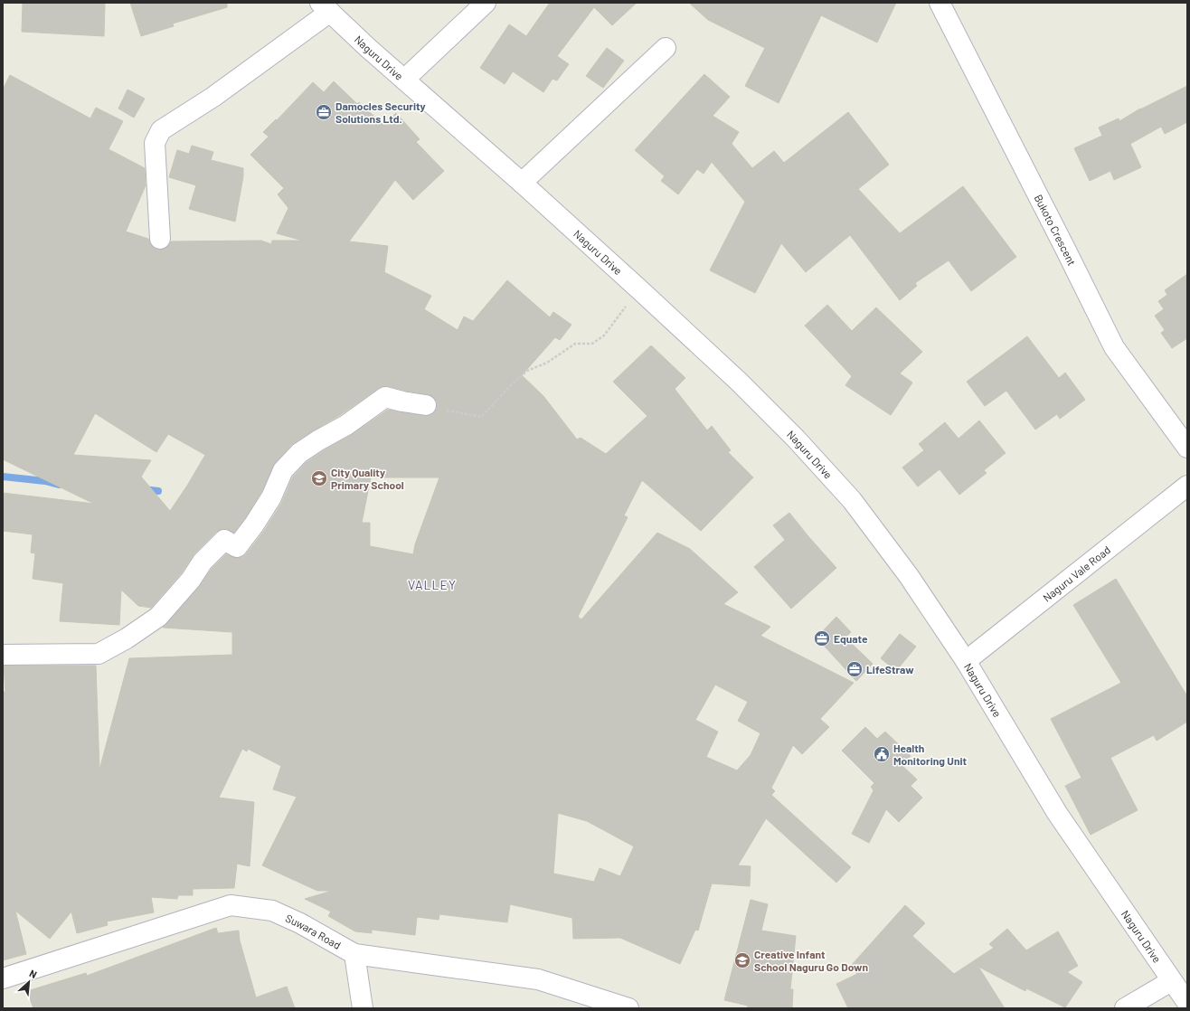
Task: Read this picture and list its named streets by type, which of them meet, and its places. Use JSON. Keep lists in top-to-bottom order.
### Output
{
  "streets": {
    "street": [
      "Naguru Drive",
      "Bukoto Crescent",
      "Naguru Vale Road",
      "Suwara Road"
    ]
  },
  "crossings": [
    ["Naguru Drive", "Naguru Vale Road"]
  ],
  "districts": ["VALLEY"],
  "places": {
    "office": ["Damocles Security Solutions Ltd.", "Equate", "LifeStraw"],
    "school or university": ["City Quality Primary School", "Creative Infant School Naguru Go Down"],
    "public building": ["Health Monitoring Unit"]
  },
  "north": "top right"
}
